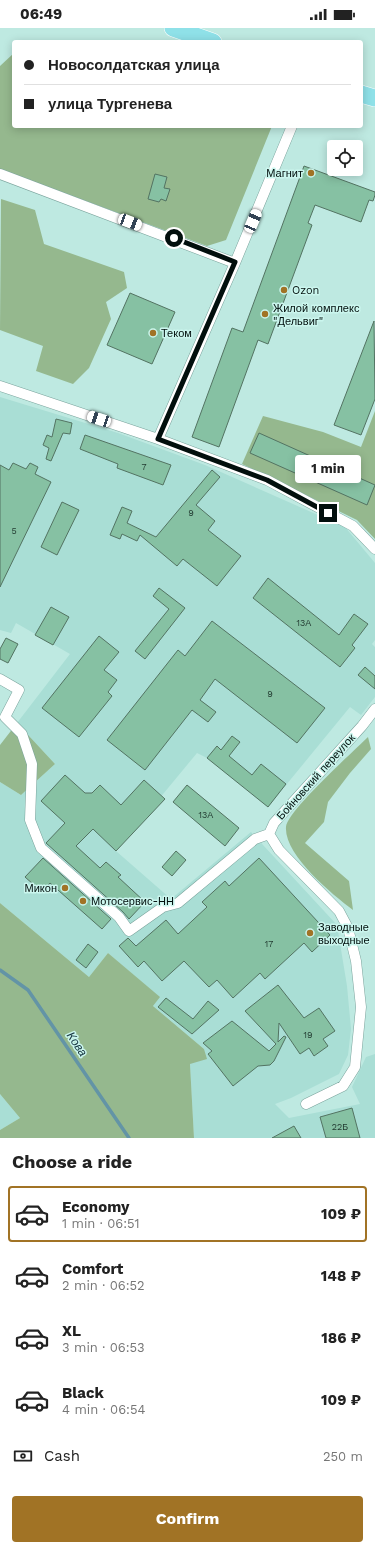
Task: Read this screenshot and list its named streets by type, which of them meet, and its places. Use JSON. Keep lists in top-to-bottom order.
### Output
{
  "streets": {
    "street": ["Бойновский переулок"]
  },
  "water": ["Кова"],
  "places": [
    "Магнит",
    "Ozon",
    "Жилой комплекс \"Дельвиг\"",
    "Теком",
    "Микон",
    "Мотосервис-НН",
    "Заводные выходные"
  ],
  "house_numbers": [
    "7",
    "9",
    "5",
    "13А",
    "9",
    "13А",
    "17",
    "19",
    "22Б"
  ],
  "page": {
    "status": "06:49",
    "banner": ["Новосолдатская улица", "улица Тургенева"],
    "bubble": "1 min",
    "heading": "Choose a ride",
    "list": [
      {
        "name": "Economy",
        "note": "1 min · 06:51",
        "value": "109 ₽"
      },
      {
        "name": "Comfort",
        "note": "2 min · 06:52",
        "value": "148 ₽"
      },
      {
        "name": "XL",
        "note": "3 min · 06:53",
        "value": "186 ₽"
      },
      {
        "name": "Black",
        "note": "4 min · 06:54",
        "value": "109 ₽"
      }
    ],
    "pay": ["Cash", "250 m"],
    "buttons": "Confirm"
  }
}
